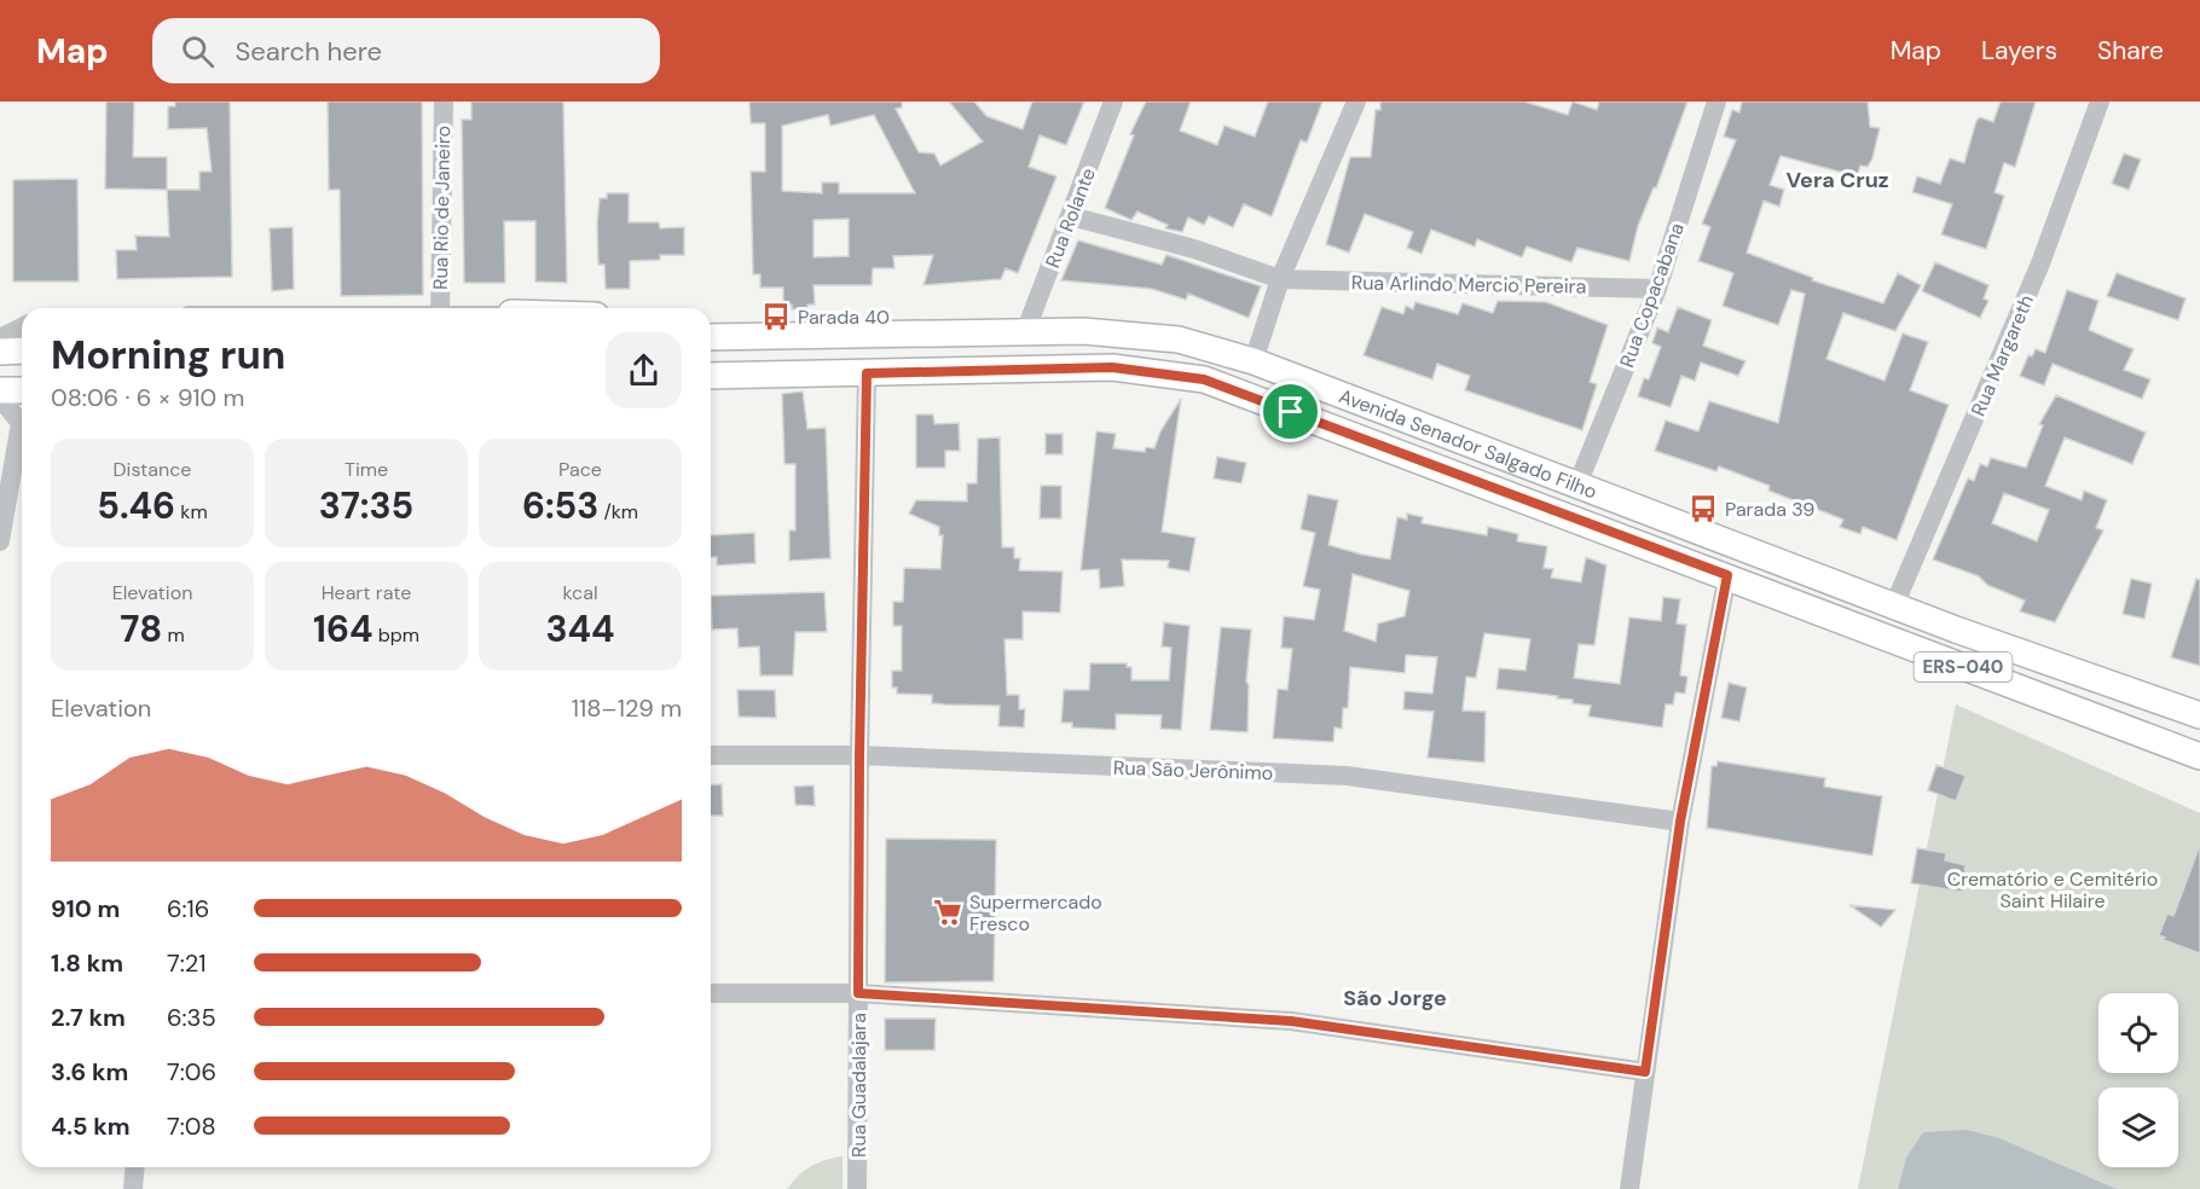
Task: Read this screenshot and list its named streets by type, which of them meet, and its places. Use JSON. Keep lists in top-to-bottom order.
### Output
{
  "streets": {
    "main road": ["Avenida Senador Salgado Filho", "ERS-040"],
    "street": [
      "Rua Rio de Janeiro",
      "Rua Rolante",
      "Rua Arlindo Mercio Pereira",
      "Rua Copacabana",
      "Rua Margareth",
      "Rua São Jerônimo",
      "Rua Guadalajara"
    ]
  },
  "crossings": [
    ["Rua Rolante", "Rua Arlindo Mercio Pereira"],
    ["Rua Rolante", "Avenida Senador Salgado Filho"],
    ["Rua Arlindo Mercio Pereira", "Rua Copacabana"],
    ["Rua Copacabana", "Avenida Senador Salgado Filho"],
    ["Rua Margareth", "Avenida Senador Salgado Filho"],
    ["Avenida Senador Salgado Filho", "Rua Guadalajara"],
    ["Rua São Jerônimo", "Rua Guadalajara"]
  ],
  "districts": ["Vera Cruz", "São Jorge"],
  "parks": ["Crematório e Cemitério Saint Hilaire"],
  "places": {
    "bus stop": ["Parada 40", "Parada 39"],
    "supermarket": ["Supermercado Fresco"]
  },
  "page": {
    "header": "Map",
    "search": "Search here",
    "nav": ["Map", "Layers", "Share"],
    "heading": ["Morning run", "08:06 · 6 × 910 m"],
    "stats": [
      ["Distance", "5.46 km"],
      ["Time", "37:35"],
      ["Pace", "6:53 /km"],
      ["Elevation", "78 m"],
      ["Heart rate", "164 bpm"],
      ["kcal", "344"]
    ],
    "chart": ["Elevation", "118–129 m"],
    "list": [
      {
        "name": "910 m",
        "note": "6:16"
      },
      {
        "name": "1.8 km",
        "note": "7:21"
      },
      {
        "name": "2.7 km",
        "note": "6:35"
      },
      {
        "name": "3.6 km",
        "note": "7:06"
      },
      {
        "name": "4.5 km",
        "note": "7:08"
      }
    ]
  }
}
